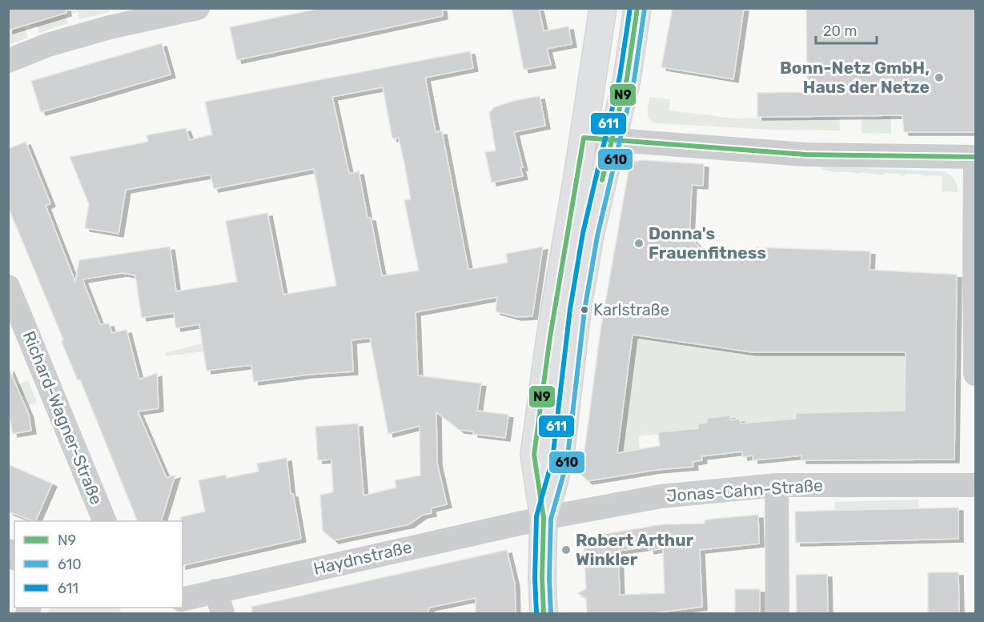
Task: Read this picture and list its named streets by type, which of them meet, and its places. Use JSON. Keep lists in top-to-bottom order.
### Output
{
  "streets": {
    "street": ["Richard-Wagner-Straße", "Jonas-Cahn-Straße", "Haydnstraße"]
  },
  "crossings": [
    ["Jonas-Cahn-Straße", "Haydnstraße"]
  ],
  "places": [
    "Bonn-Netz GmbH, Haus der Netze",
    "Donna's Frauenfitness",
    "Karlstraße",
    "Robert Arthur Winkler"
  ],
  "lines": ["transit line N9", "transit line 611", "transit line 610"],
  "legend": ["N9", "610", "611"],
  "scale_bar": "20 m"
}
